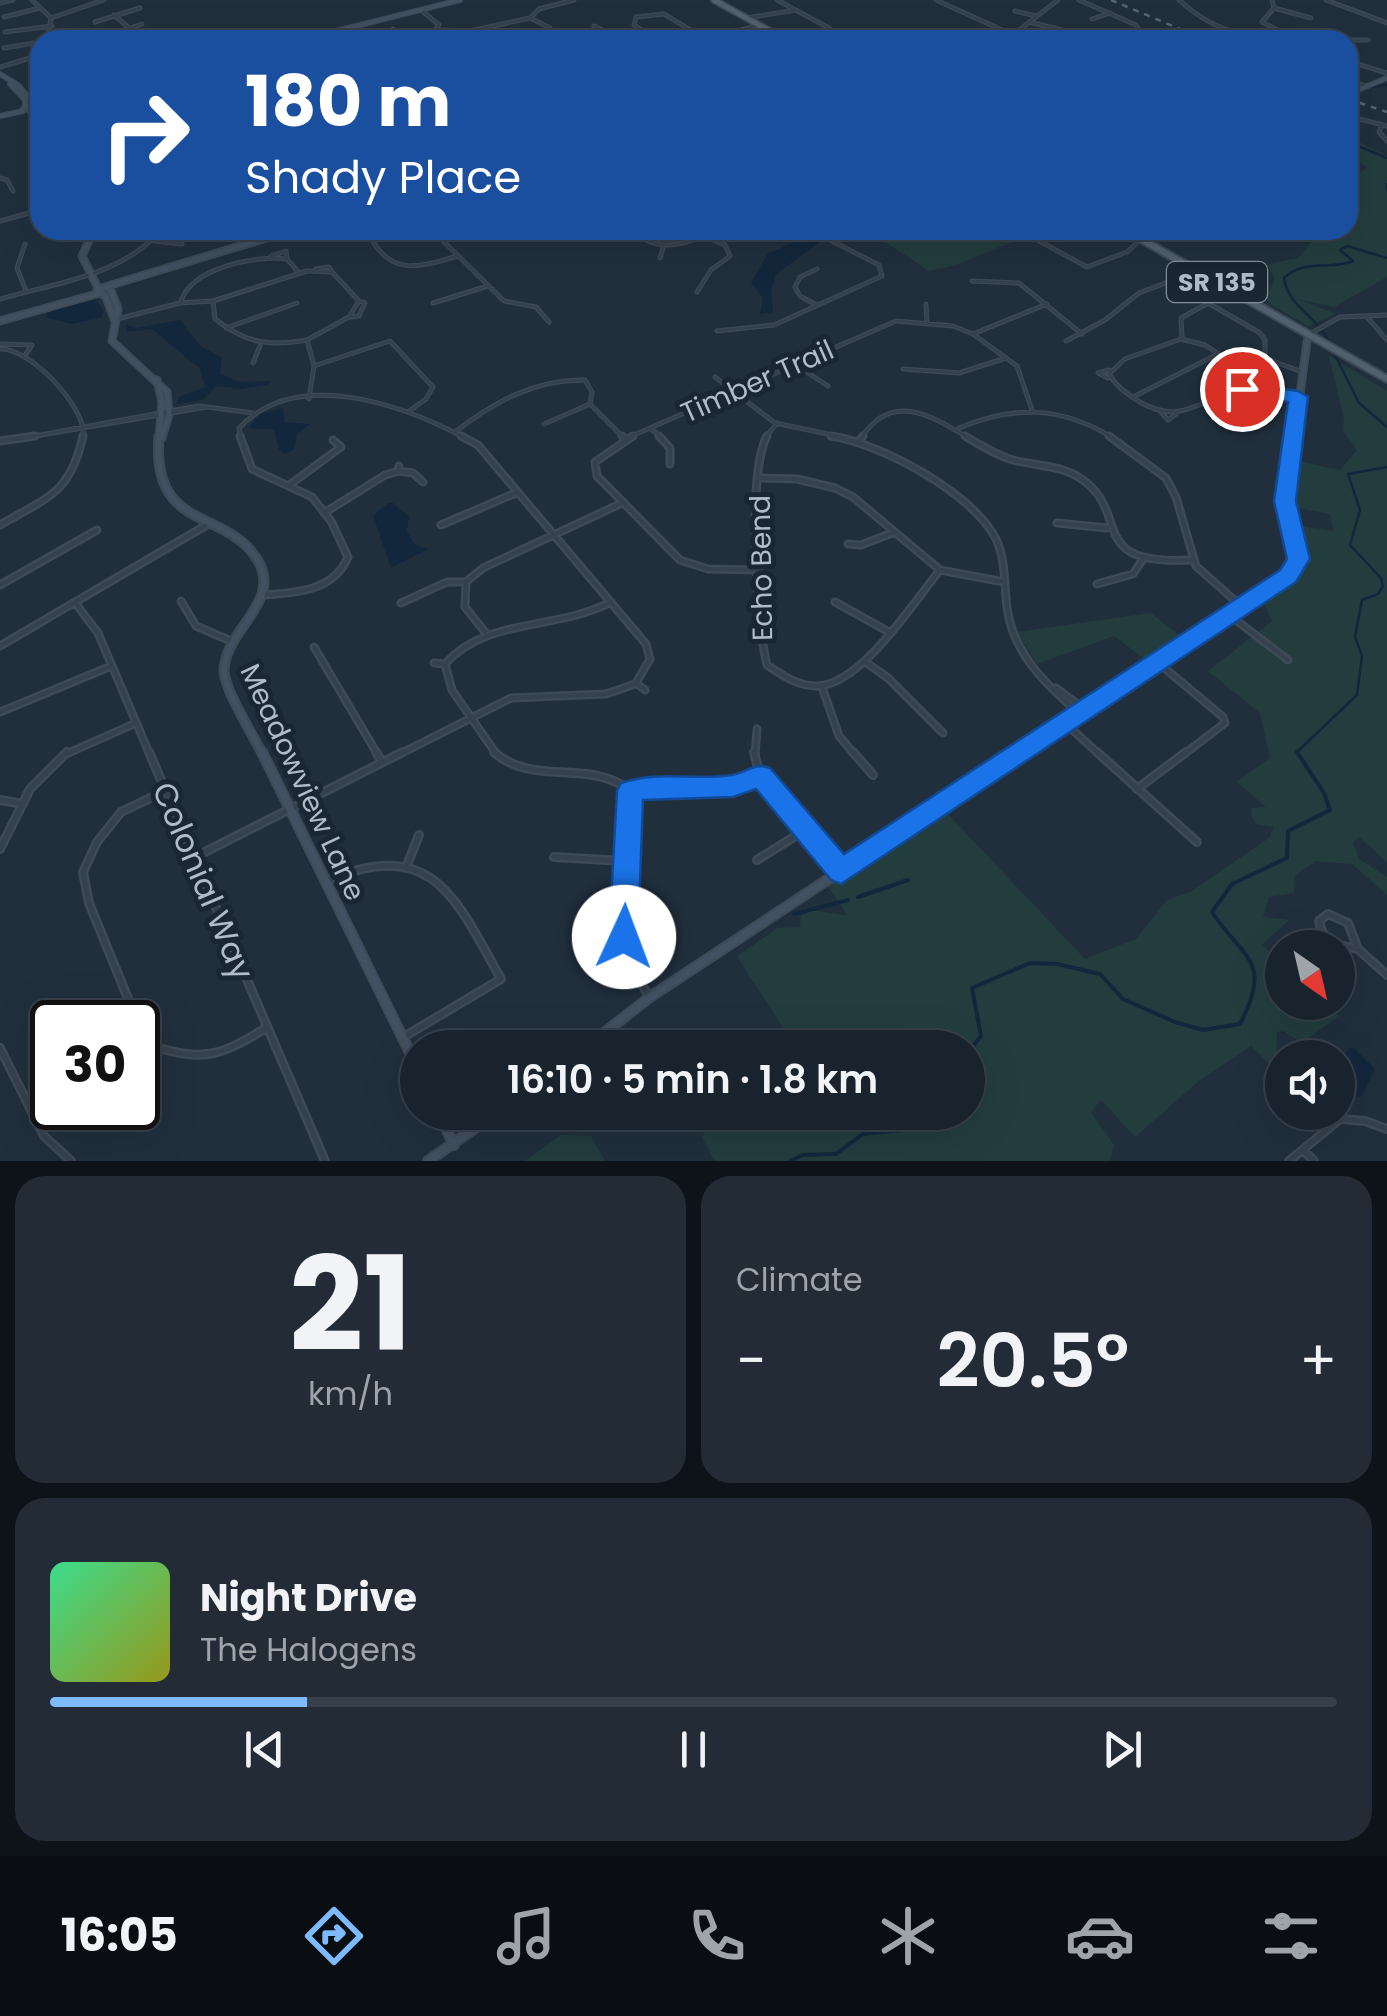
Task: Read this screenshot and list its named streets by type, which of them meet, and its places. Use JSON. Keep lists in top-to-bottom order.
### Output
{
  "streets": {
    "main road": ["SR 135"],
    "street": [
      "Timber Trail",
      "Echo Bend",
      "Meadowview Lane",
      "Colonial Way"
    ]
  },
  "north": "bottom right",
  "page": {
    "turn": ["180 m", "Shady Place"],
    "limit": "30",
    "trip": "16:10 · 5 min · 1.8 km",
    "tile": [
      ["21", "km/h"],
      "Climate"
    ],
    "heat": ["−", "20.5°", "+"],
    "song": ["Night Drive", "The Halogens"],
    "tabs": "16:05"
  }
}
